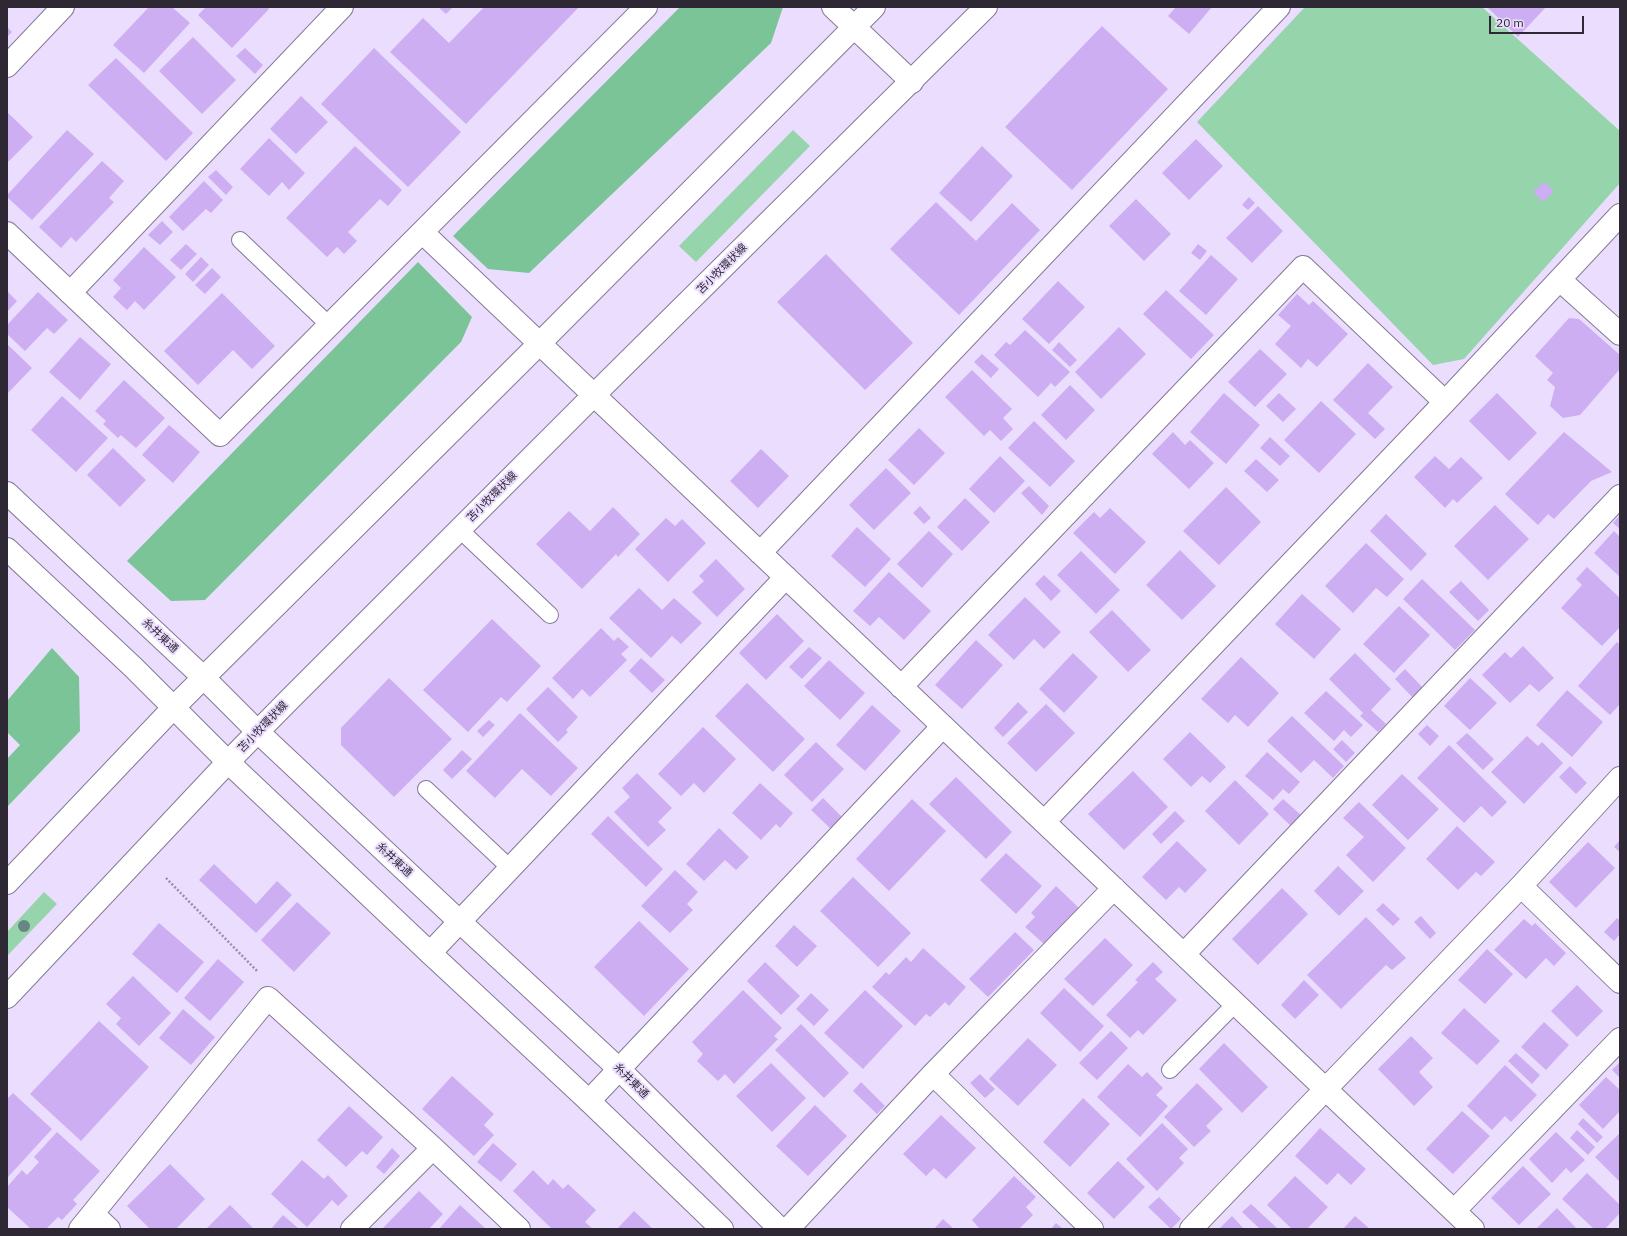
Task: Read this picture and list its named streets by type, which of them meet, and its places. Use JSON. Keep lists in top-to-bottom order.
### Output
{
  "streets": {
    "street": ["苫小牧環状線", "糸井東通"]
  },
  "crossings": [
    ["苫小牧環状線", "糸井東通"]
  ],
  "scale_bar": "20 m"
}
